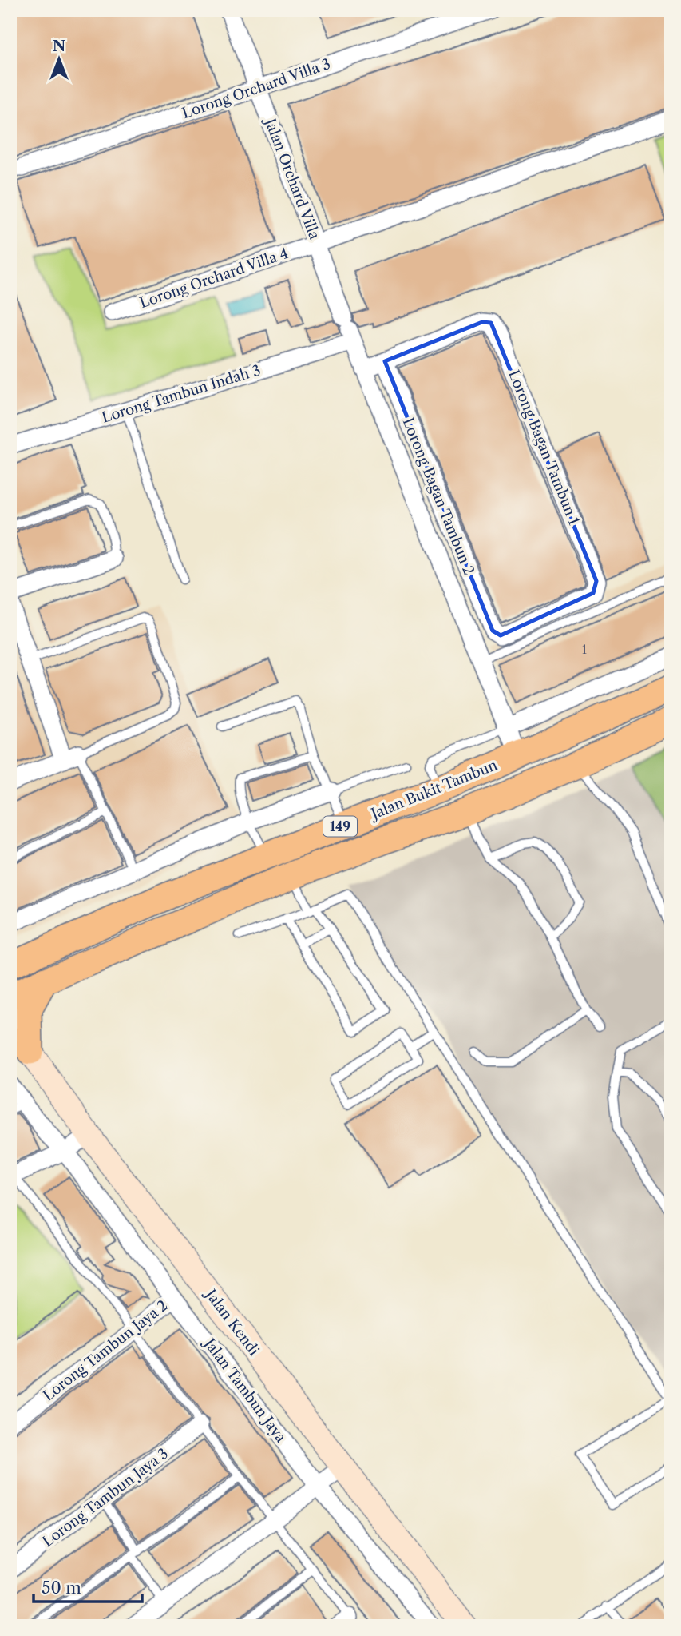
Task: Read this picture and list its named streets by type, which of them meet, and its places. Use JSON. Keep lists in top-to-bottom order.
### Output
{
  "streets": {
    "main road": ["Jalan Bukit Tambun", "149"],
    "street": [
      "Lorong Orchard Villa 3",
      "Jalan Orchard Villa",
      "Lorong Orchard Villa 4",
      "Lorong Tambun Indah 3",
      "Lorong Bagan Tambun 1",
      "Lorong Bagan Tambun 2",
      "Jalan Kendi",
      "Lorong Tambun Jaya 2",
      "Jalan Tambun Jaya",
      "Lorong Tambun Jaya 3"
    ]
  },
  "crossings": [
    ["Lorong Orchard Villa 3", "Jalan Orchard Villa"],
    ["Jalan Orchard Villa", "Lorong Orchard Villa 4"],
    ["Jalan Orchard Villa", "Lorong Tambun Indah 3"],
    ["Jalan Orchard Villa", "Jalan Bukit Tambun"],
    ["Lorong Bagan Tambun 1", "Lorong Bagan Tambun 2"],
    ["Lorong Tambun Jaya 2", "Jalan Tambun Jaya"]
  ],
  "house_numbers": ["1"],
  "scale_bar": "50 m",
  "north": "top"
}
